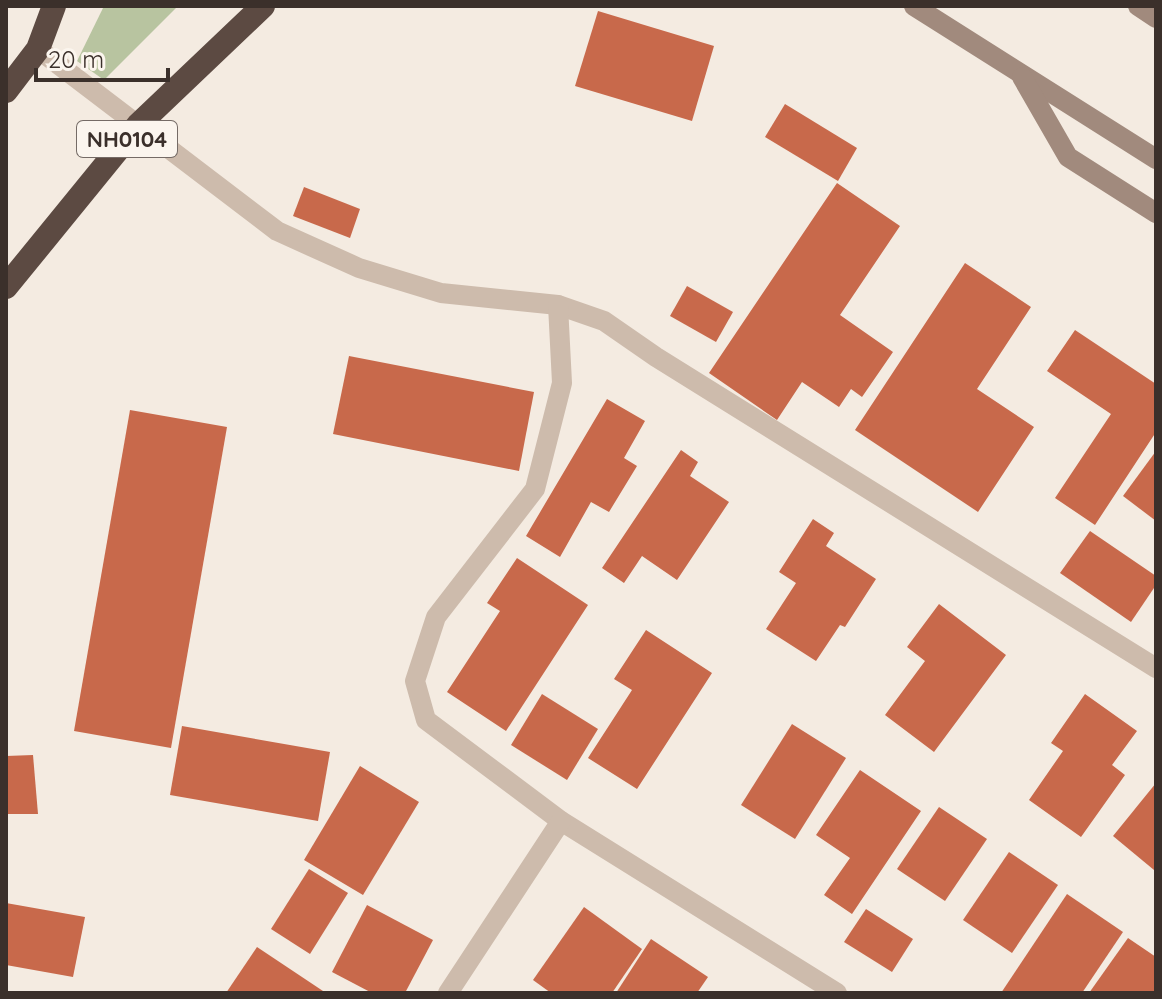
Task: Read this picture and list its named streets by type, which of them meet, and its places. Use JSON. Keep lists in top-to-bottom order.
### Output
{
  "streets": {
    "highway": ["NH0104"]
  },
  "scale_bar": "20 m"
}
